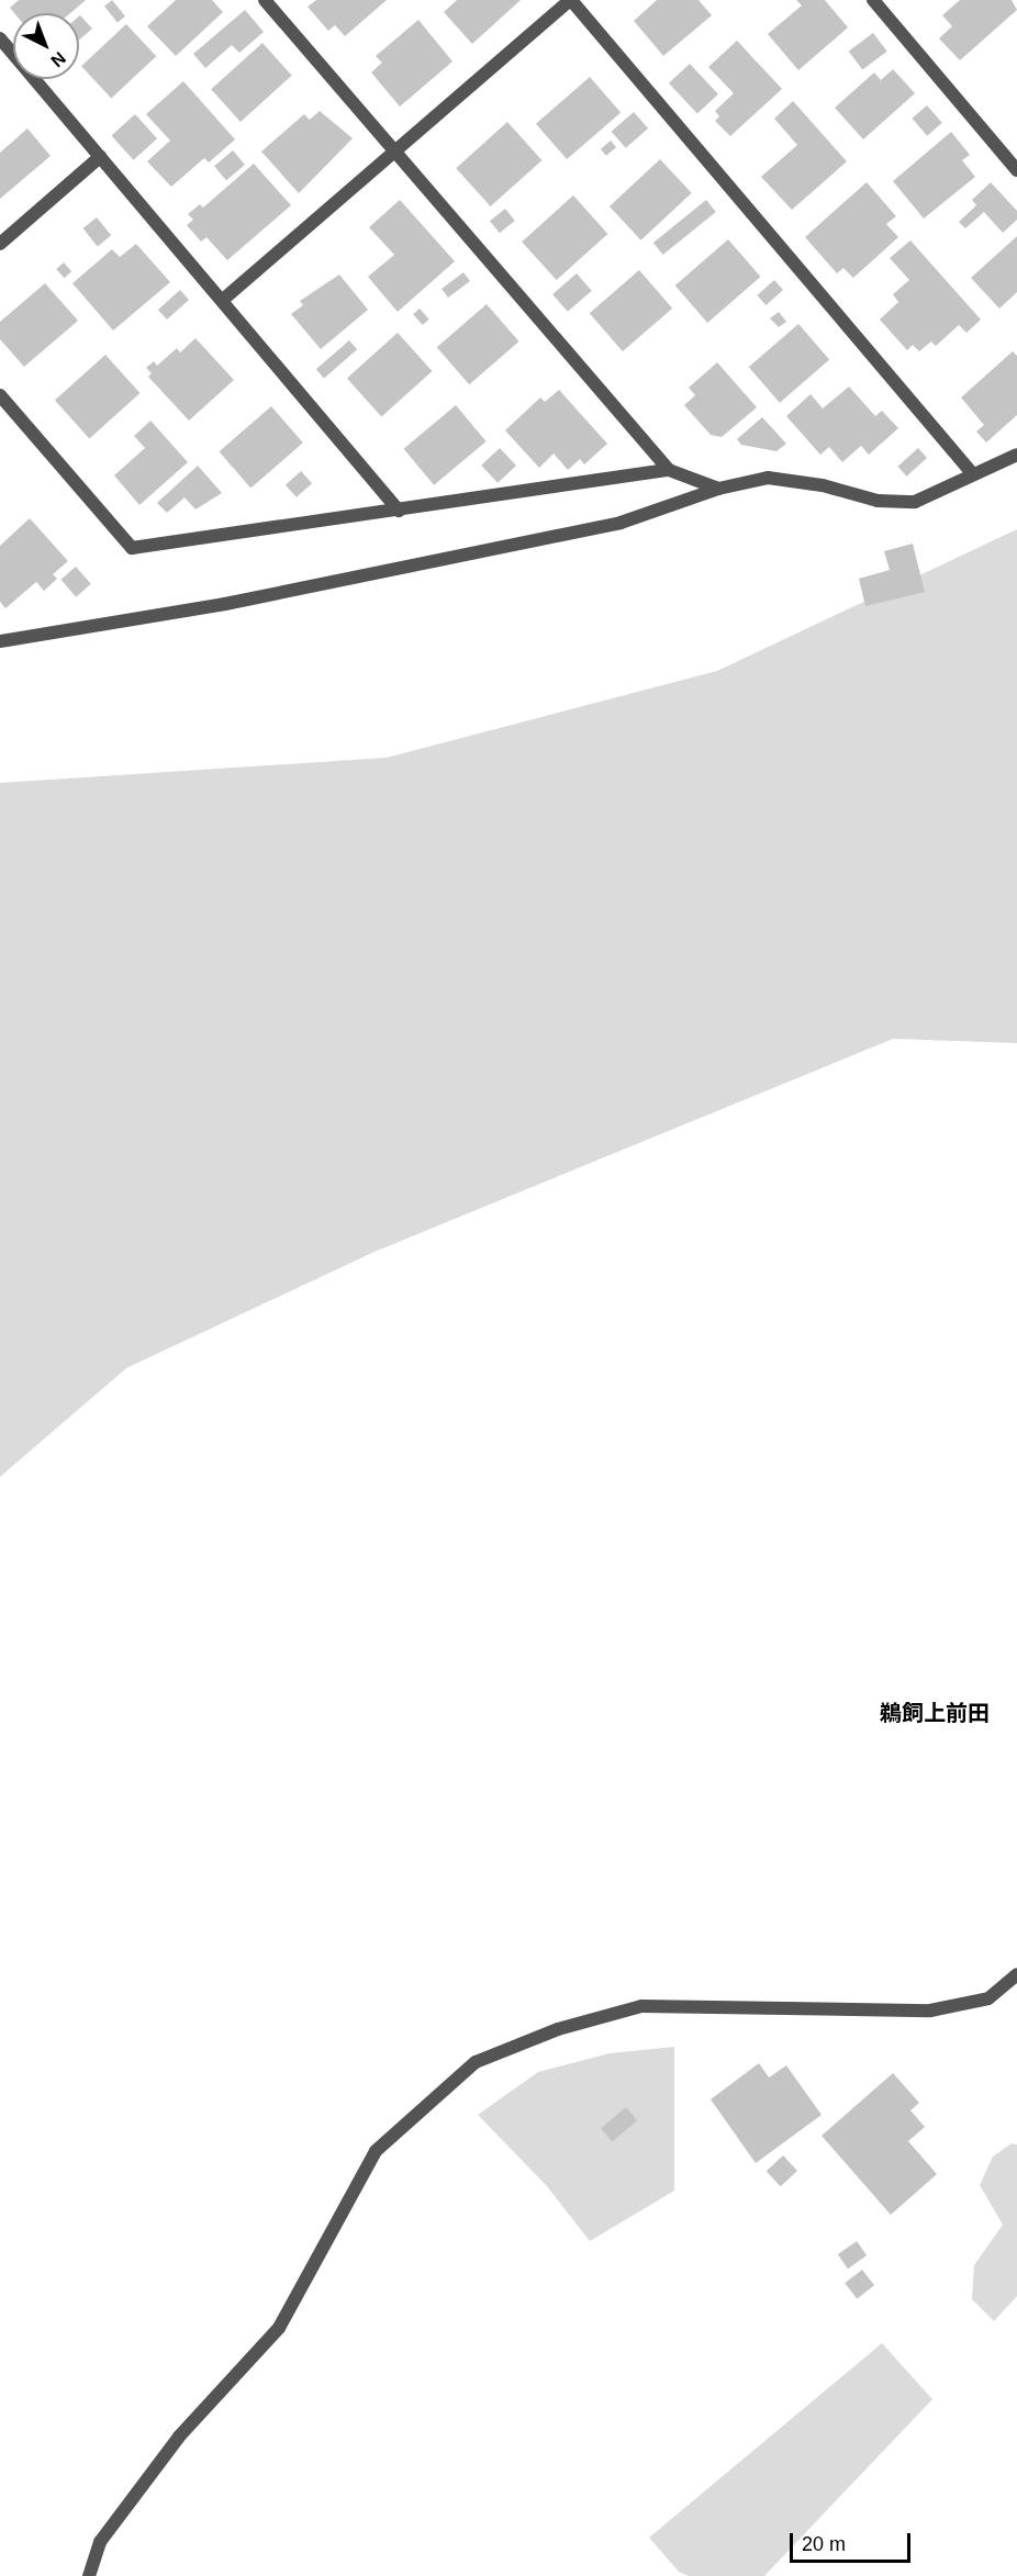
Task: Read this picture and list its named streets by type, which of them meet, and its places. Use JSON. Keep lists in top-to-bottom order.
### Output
{
  "districts": ["鵜飼上前田"],
  "scale_bar": "20 m",
  "north": "bottom right"
}
